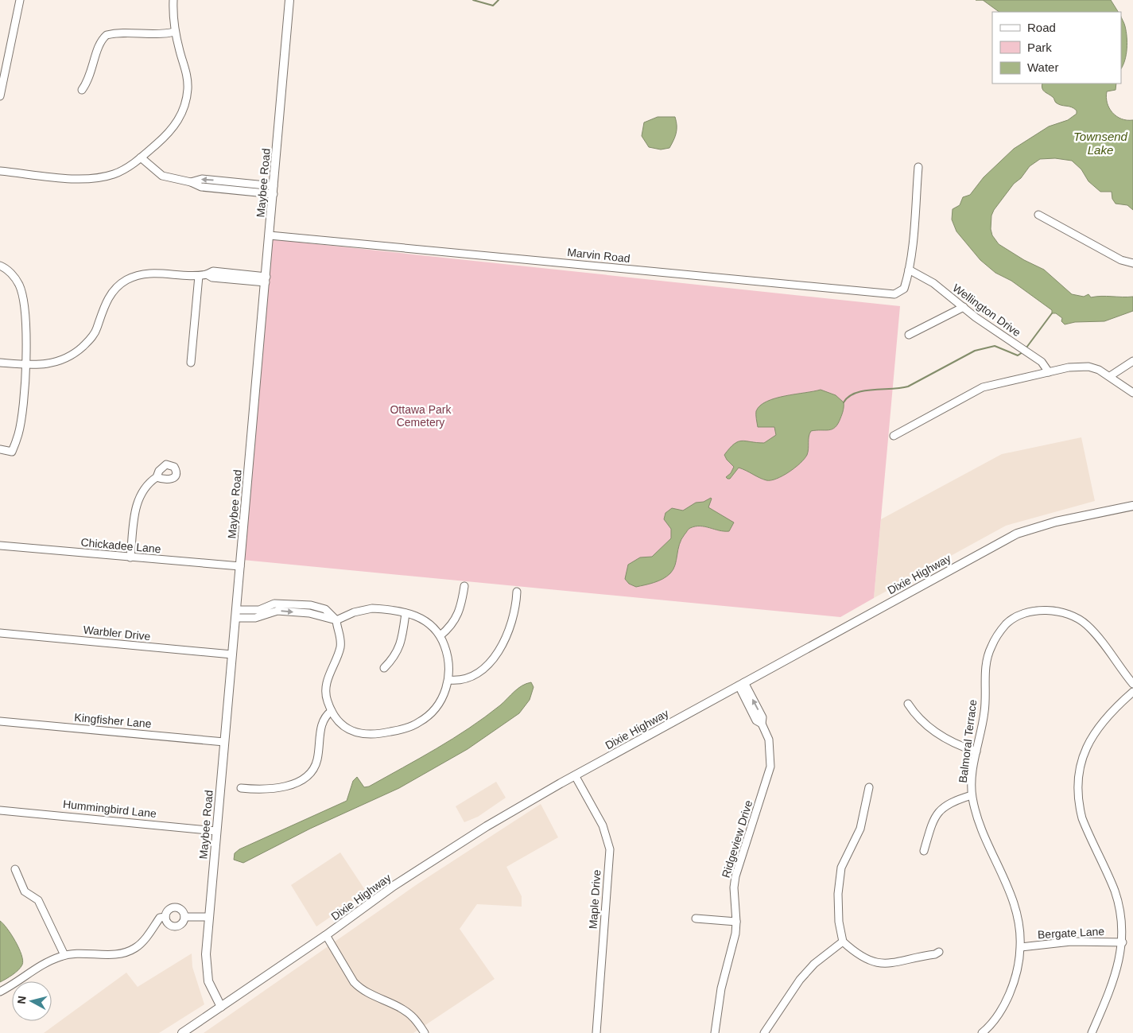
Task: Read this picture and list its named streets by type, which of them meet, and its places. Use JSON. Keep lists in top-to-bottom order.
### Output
{
  "streets": {
    "main road": ["Maybee Road", "Dixie Highway"],
    "street": [
      "Marvin Road",
      "Wellington Drive",
      "Chickadee Lane",
      "Warbler Drive",
      "Kingfisher Lane",
      "Balmoral Terrace",
      "Hummingbird Lane",
      "Ridgeview Drive",
      "Maple Drive",
      "Bergate Lane"
    ]
  },
  "crossings": [
    ["Maybee Road", "Marvin Road"],
    ["Maybee Road", "Chickadee Lane"],
    ["Maybee Road", "Dixie Highway"],
    ["Maybee Road", "Warbler Drive"],
    ["Maybee Road", "Kingfisher Lane"],
    ["Maybee Road", "Hummingbird Lane"],
    ["Marvin Road", "Wellington Drive"],
    ["Dixie Highway", "Ridgeview Drive"],
    ["Dixie Highway", "Maple Drive"],
    ["Balmoral Terrace", "Bergate Lane"]
  ],
  "water": ["Townsend Lake"],
  "parks": ["Ottawa Park Cemetery"],
  "legend": ["Road", "Park", "Water"],
  "north": "left"
}
